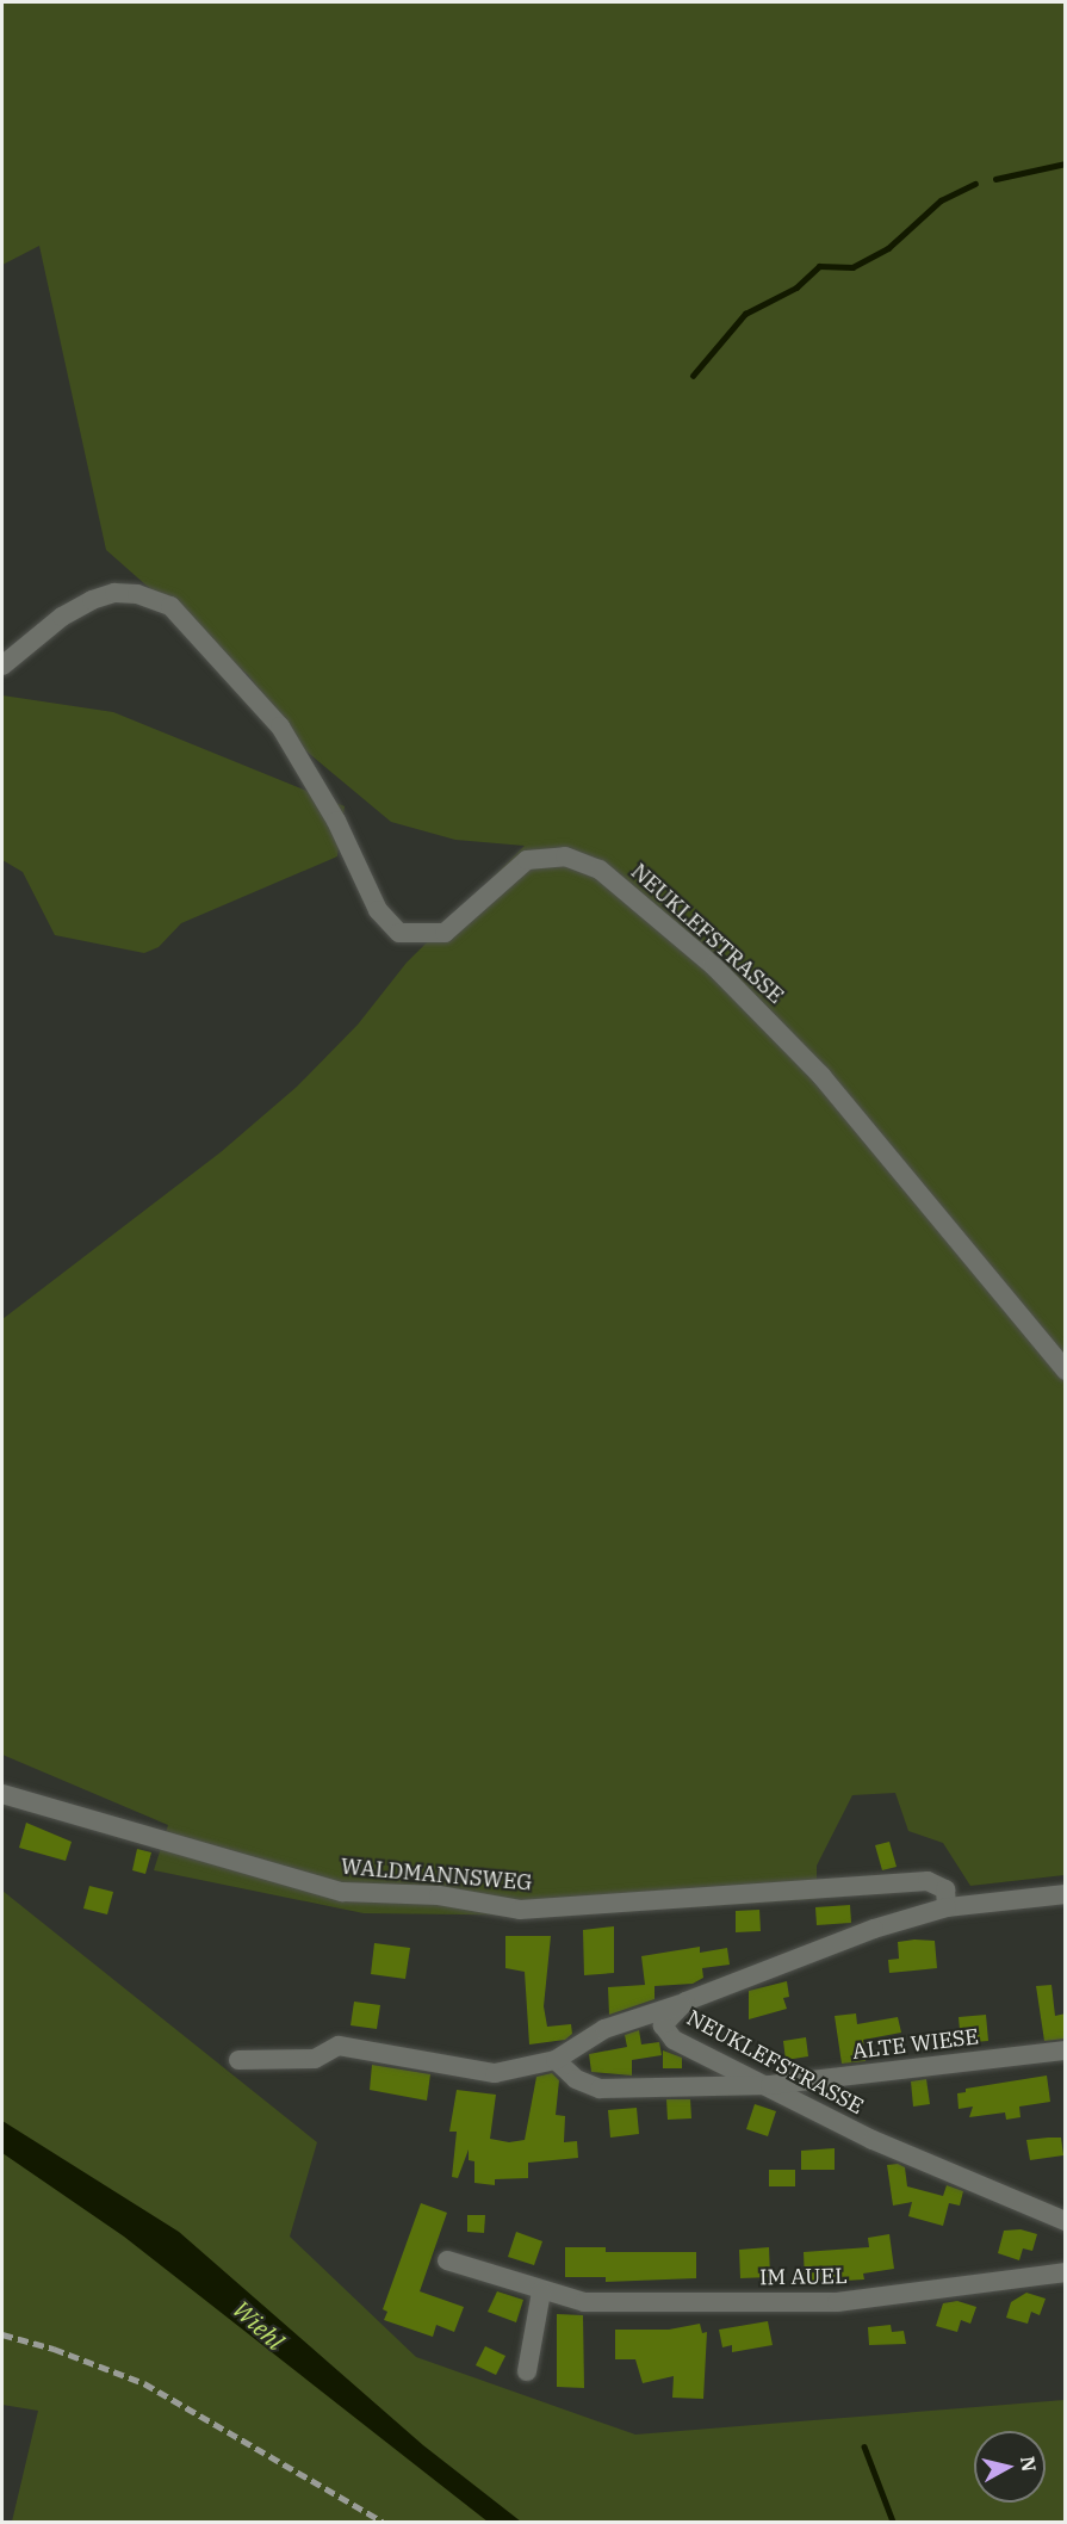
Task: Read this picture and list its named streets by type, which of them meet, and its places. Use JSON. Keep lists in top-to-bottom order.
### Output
{
  "streets": {
    "street": [
      "NEUKLEFSTRASSE",
      "WALDMANNSWEG",
      "ALTE WIESE",
      "IM AUEL"
    ]
  },
  "crossings": [
    ["NEUKLEFSTRASSE", "WALDMANNSWEG"],
    ["NEUKLEFSTRASSE", "ALTE WIESE"]
  ],
  "water": ["Wiehl"],
  "north": "right"
}
